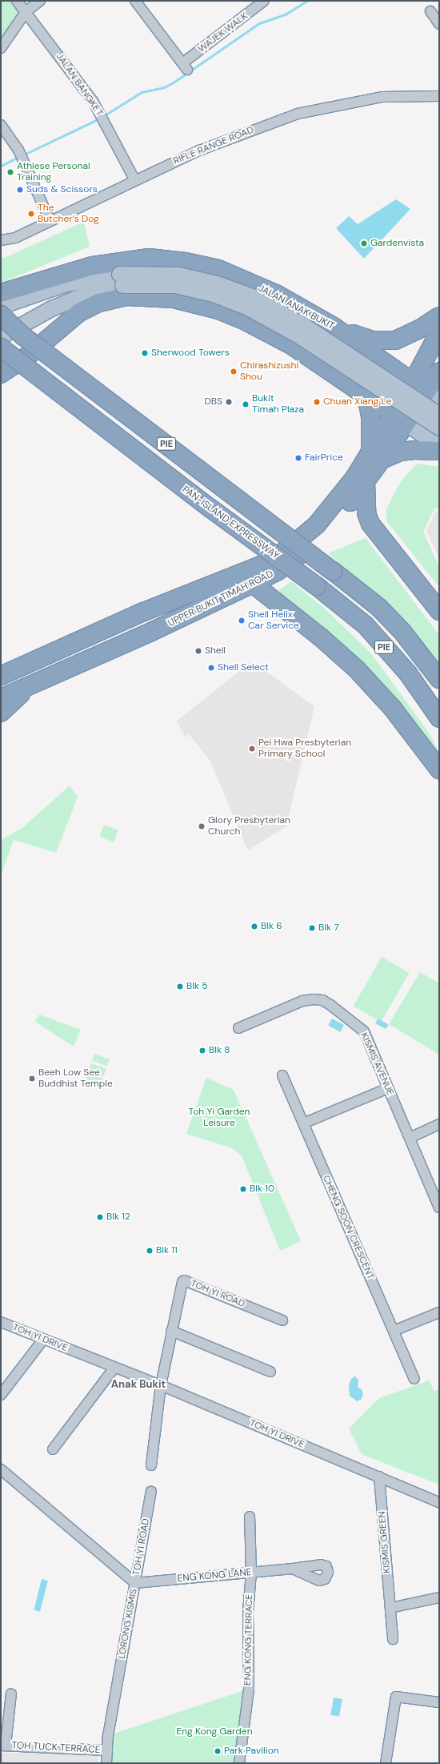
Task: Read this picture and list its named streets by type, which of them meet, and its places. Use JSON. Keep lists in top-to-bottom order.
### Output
{
  "streets": {
    "highway": [
      "JALAN ANAK BUKIT",
      "PIE",
      "PAN-ISLAND EXPRESSWAY",
      "UPPER BUKIT TIMAH ROAD"
    ],
    "street": [
      "WAJEK WALK",
      "JALAN BANGKET",
      "RIFLE RANGE ROAD",
      "KISMIS AVENUE",
      "CHENG SOON CRESCENT",
      "TOH YI ROAD",
      "TOH YI DRIVE",
      "KISMIS GREEN",
      "ENG KONG LANE",
      "LORONG KISMIS",
      "ENG KONG TERRACE",
      "TOH TUCK TERRACE"
    ]
  },
  "crossings": [
    ["JALAN BANGKET", "RIFLE RANGE ROAD"],
    ["JALAN ANAK BUKIT", "UPPER BUKIT TIMAH ROAD"],
    ["TOH YI ROAD", "TOH YI DRIVE"],
    ["TOH YI ROAD", "ENG KONG LANE"],
    ["TOH YI ROAD", "LORONG KISMIS"],
    ["TOH YI DRIVE", "KISMIS GREEN"],
    ["ENG KONG LANE", "LORONG KISMIS"],
    ["ENG KONG LANE", "ENG KONG TERRACE"],
    ["LORONG KISMIS", "TOH TUCK TERRACE"]
  ],
  "districts": ["Anak Bukit"],
  "parks": ["Toh Yi Garden Leisure", "Eng Kong Garden"],
  "places": [
    "Athlese Personal Training",
    "Suds & Scissors",
    "The Butcher’s Dog",
    "Gardenvista",
    "Sherwood Towers",
    "Chirashizushi Shou",
    "DBS",
    "Chuan Xiang Le",
    "Bukit Timah Plaza",
    "FairPrice",
    "Shell Helix Car Service",
    "Shell",
    "Shell Select",
    "Pei Hwa Presbyterian Primary School",
    "Glory Presbyterian Church",
    "Blk 6",
    "Blk 7",
    "Blk 5",
    "Blk 8",
    "Beeh Low See Buddhist Temple",
    "Blk 10",
    "Blk 12",
    "Blk 11",
    "Park Pavilion"
  ]
}
